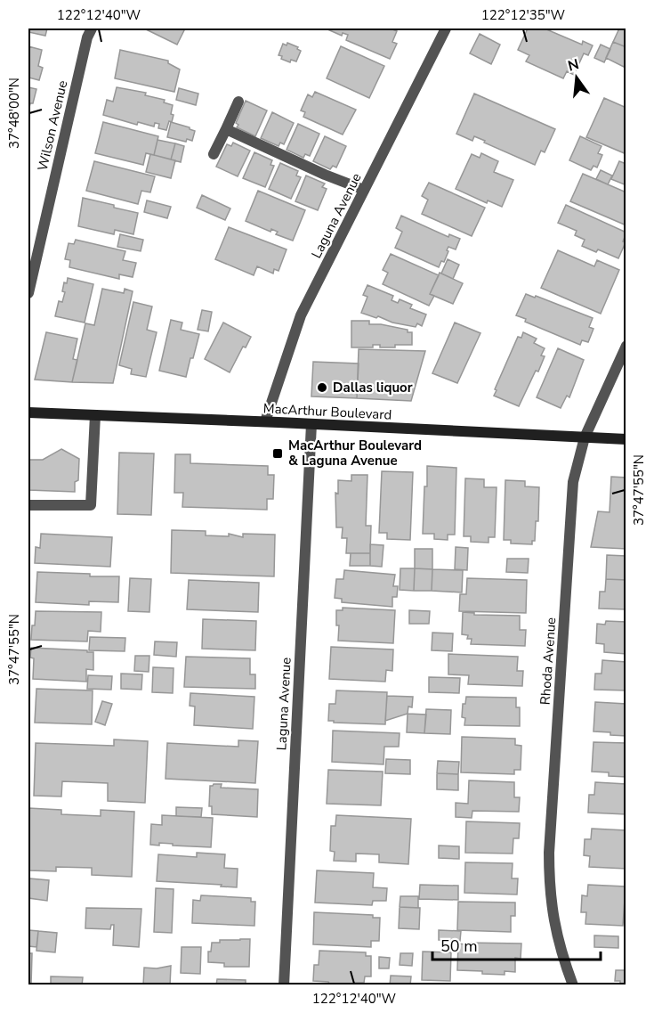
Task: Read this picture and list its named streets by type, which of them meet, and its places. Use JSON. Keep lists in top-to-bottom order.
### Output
{
  "streets": {
    "main road": ["MacArthur Boulevard"],
    "street": ["Wilson Avenue", "Laguna Avenue", "Rhoda Avenue"]
  },
  "crossings": [
    ["Laguna Avenue", "MacArthur Boulevard"],
    ["MacArthur Boulevard", "Rhoda Avenue"]
  ],
  "places": {
    "other": ["Dallas liquor"],
    "transit": ["MacArthur Boulevard & Laguna Avenue"]
  },
  "scale_bar": "50 m",
  "north": "top",
  "coordinates": [
    "122°12'40\"W",
    "122°12'35\"W",
    "37°48'00\"N",
    "37°47'55\"N"
  ]
}
